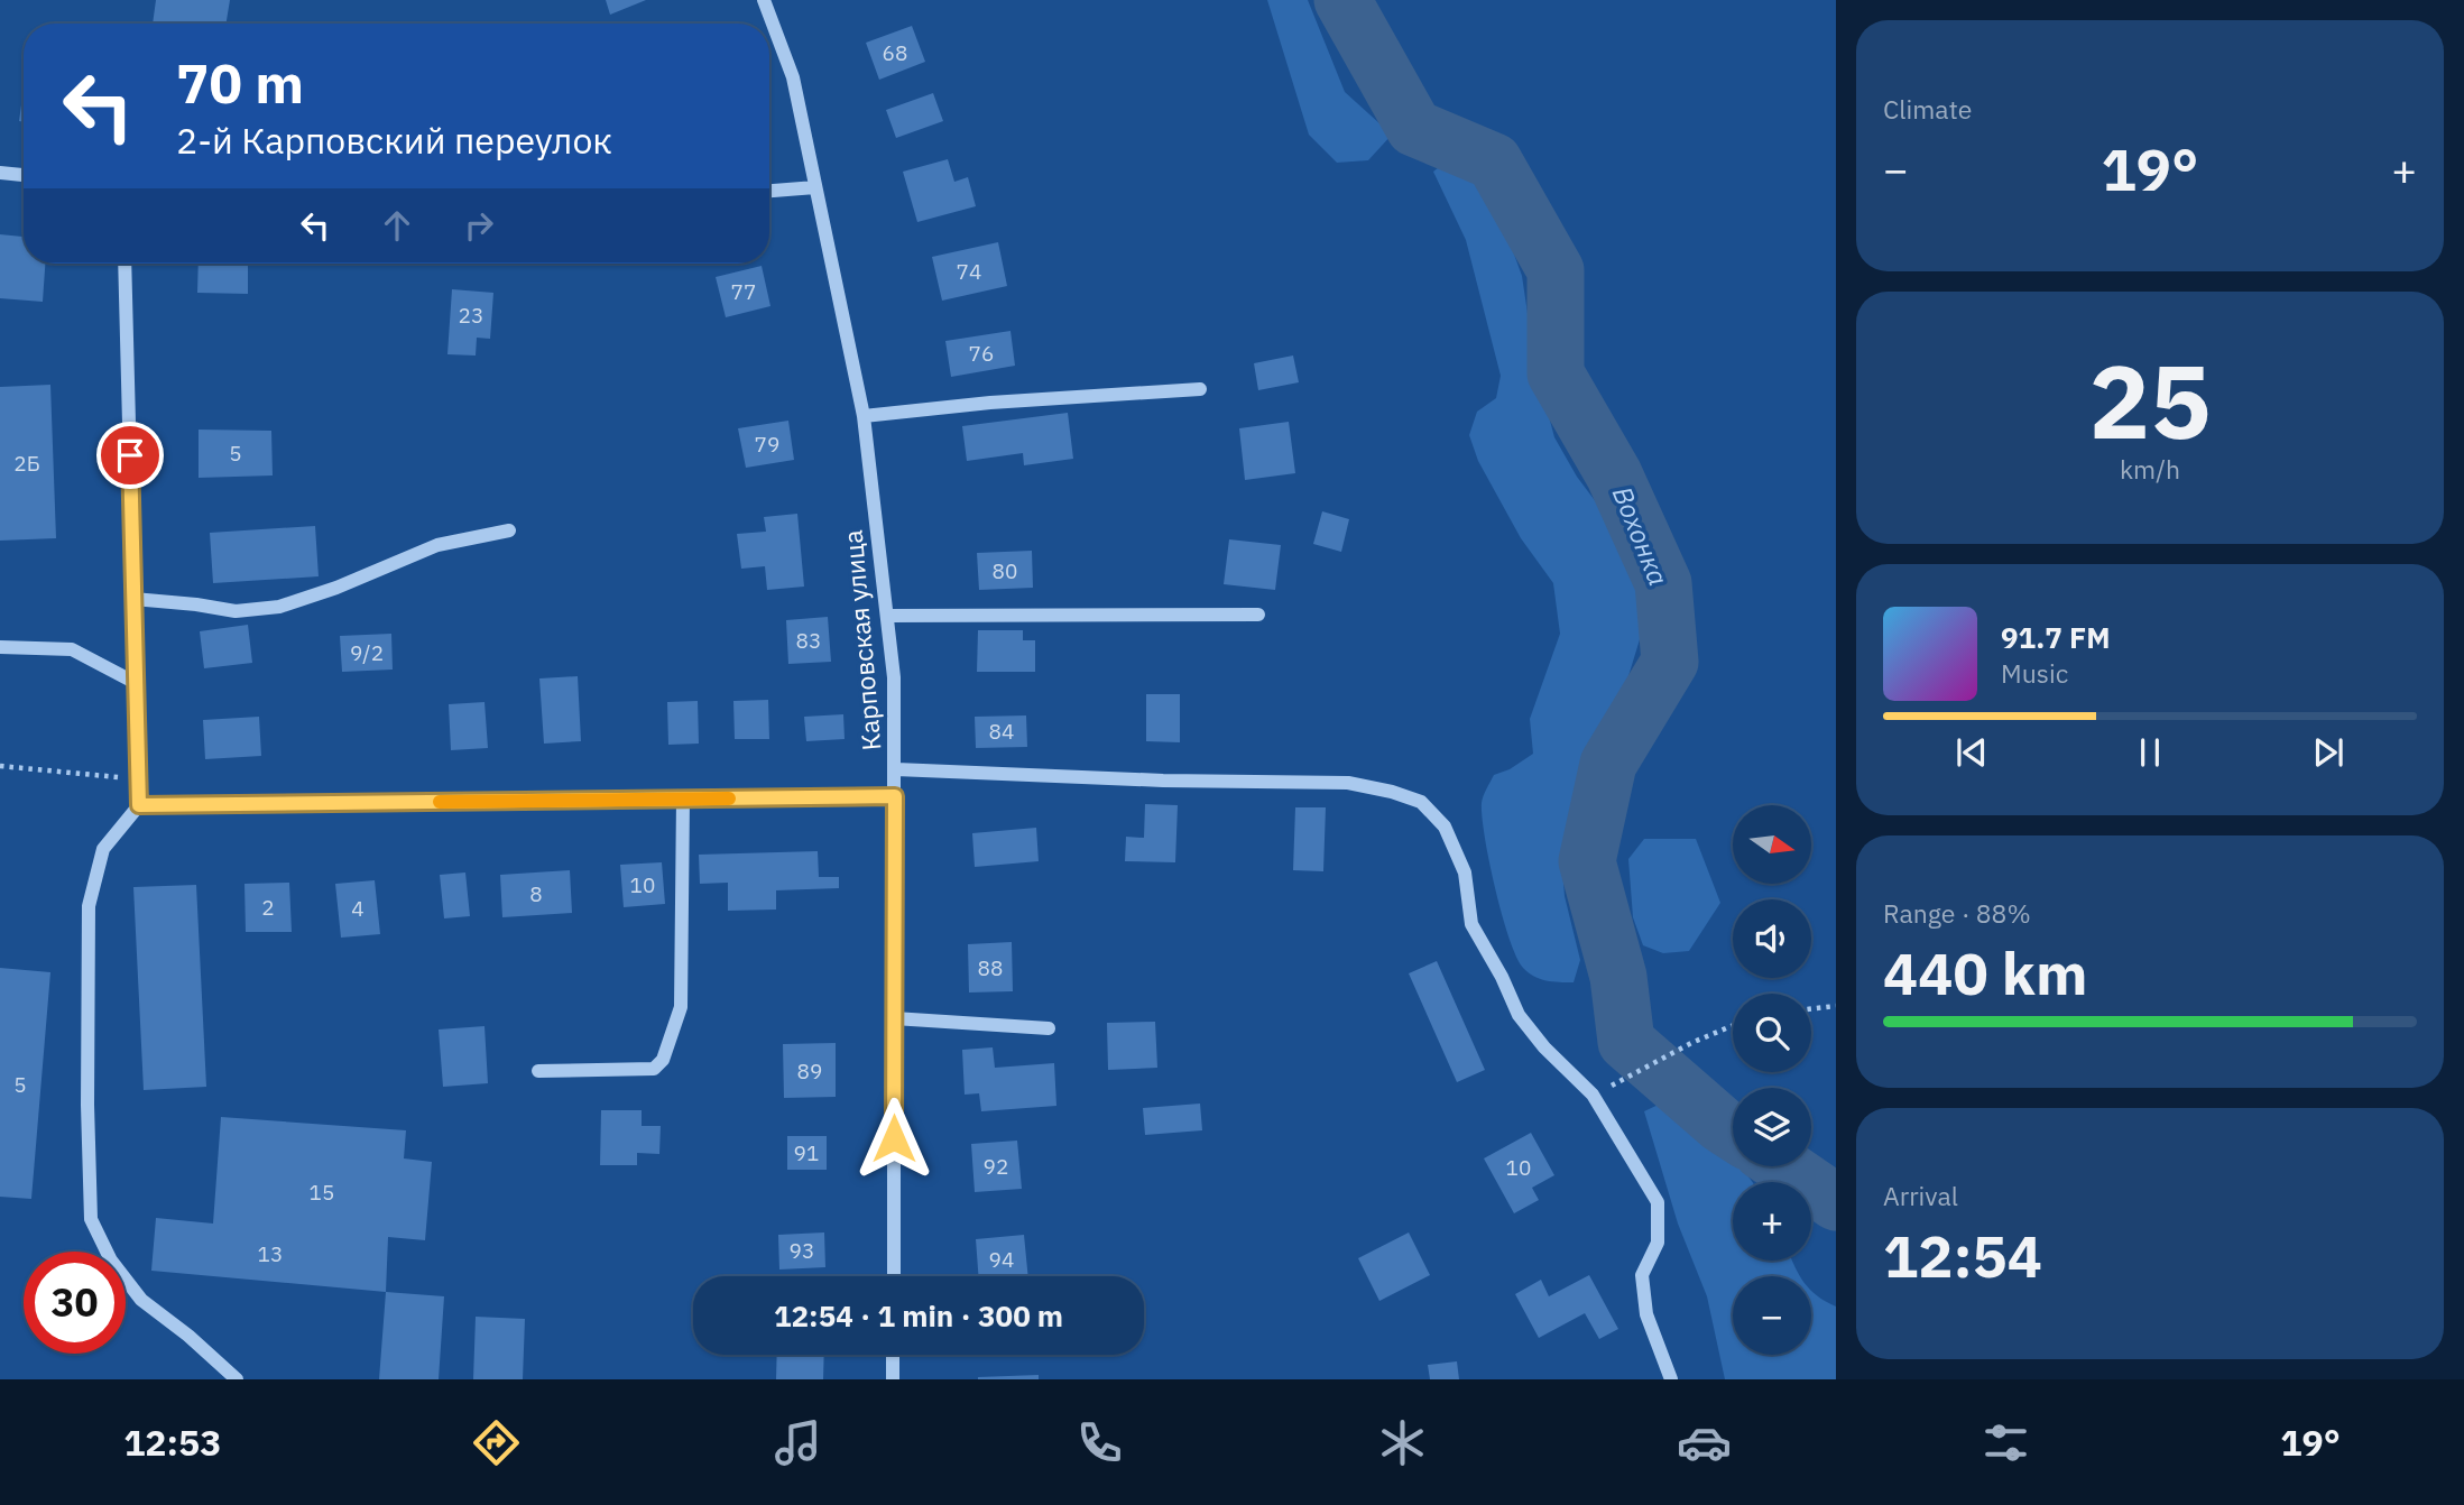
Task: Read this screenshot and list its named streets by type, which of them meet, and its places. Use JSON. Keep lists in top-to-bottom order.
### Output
{
  "streets": {
    "street": ["Карповская улица"]
  },
  "water": ["Вохонка"],
  "house_numbers": [
    "68",
    "74",
    "77",
    "23",
    "76",
    "79",
    "5",
    "2Б",
    "80",
    "83",
    "9/2",
    "84",
    "10",
    "8",
    "2",
    "4",
    "88",
    "89",
    "5",
    "91",
    "92",
    "10",
    "15",
    "93",
    "13",
    "94"
  ],
  "north": "right",
  "page": {
    "tile": [
      "Climate",
      ["25", "km/h"],
      ["Range · 88%", "440 km"],
      ["Arrival", "12:54"]
    ],
    "turn": ["70 m", "2-й Карповский переулок"],
    "heat": ["−", "19°", "+"],
    "song": ["91.7 FM", "Music"],
    "map_buttons": ["+", "−"],
    "limit": "30",
    "trip": "12:54 · 1 min · 300 m",
    "tabs": ["12:53", "19°"]
  }
}
